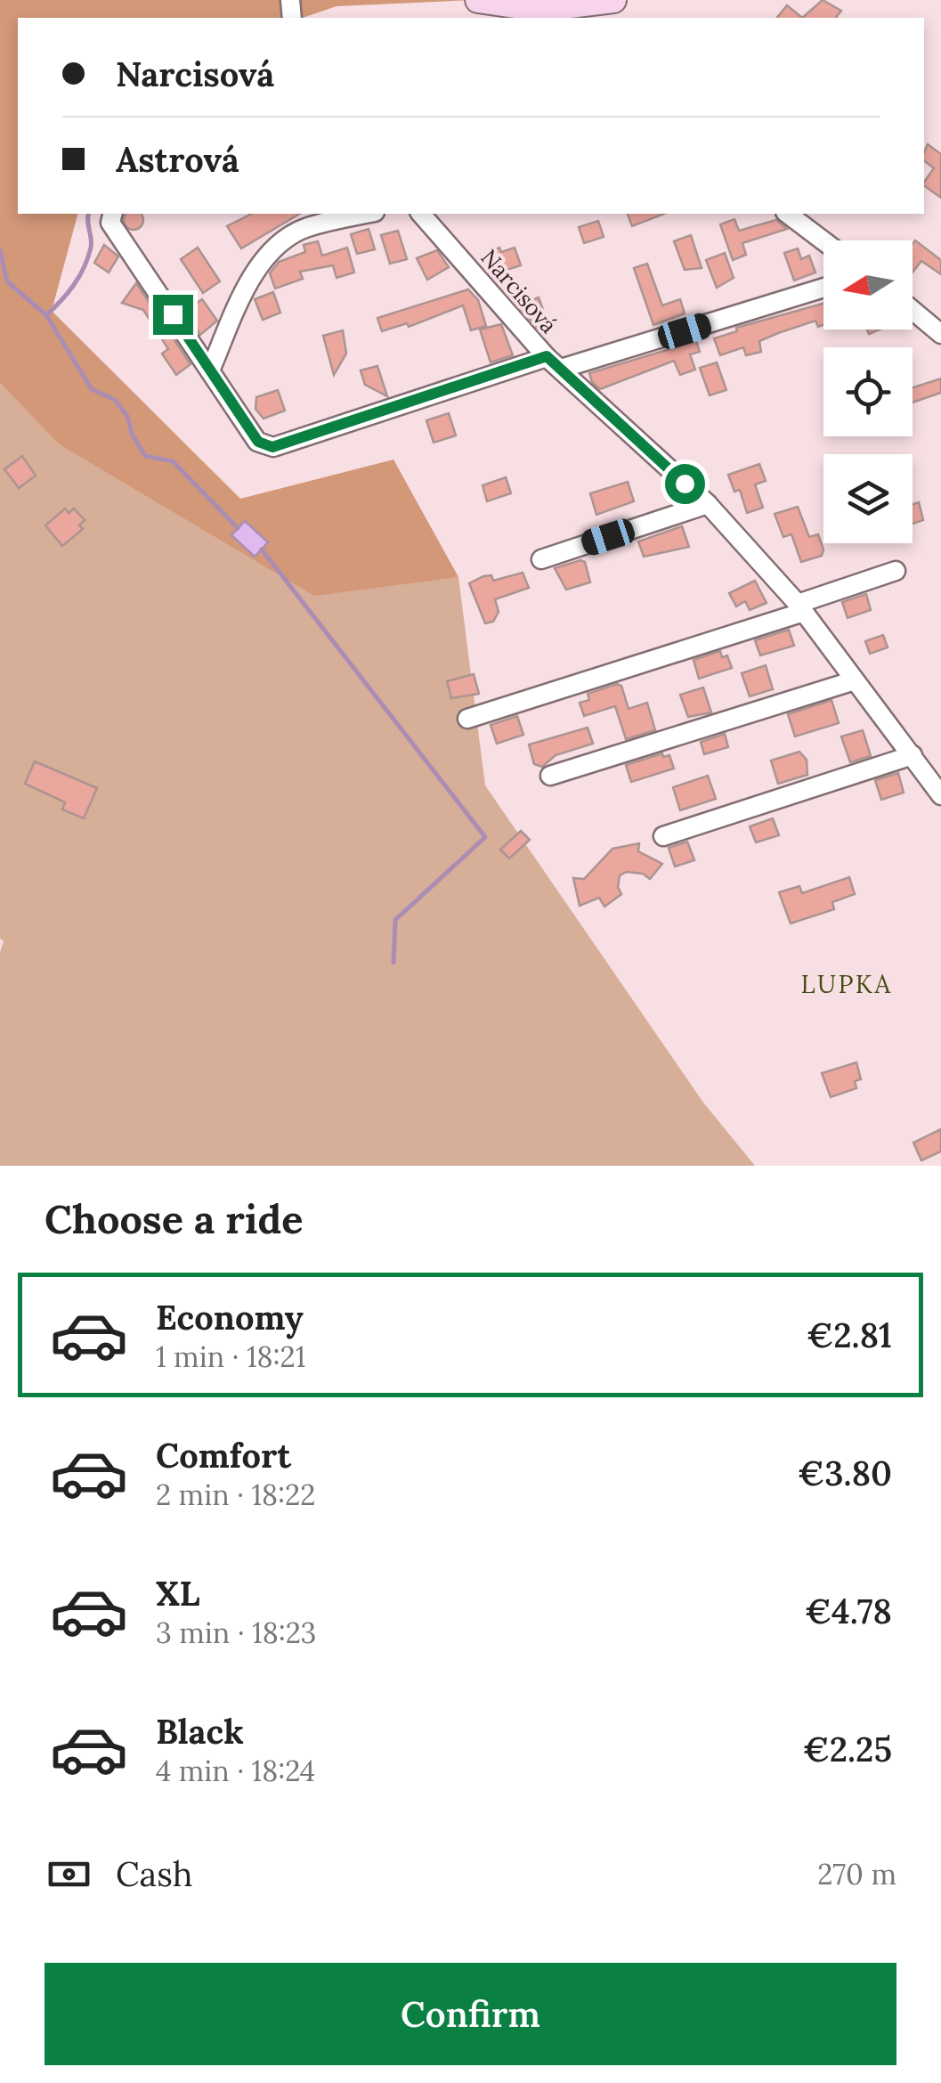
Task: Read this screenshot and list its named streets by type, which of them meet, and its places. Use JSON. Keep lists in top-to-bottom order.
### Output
{
  "streets": {
    "street": ["Narcisová"]
  },
  "districts": ["LUPKA"],
  "north": "left",
  "page": {
    "banner": ["Narcisová", "Astrová"],
    "heading": "Choose a ride",
    "list": [
      {
        "name": "Economy",
        "note": "1 min · 18:21",
        "value": "€2.81"
      },
      {
        "name": "Comfort",
        "note": "2 min · 18:22",
        "value": "€3.80"
      },
      {
        "name": "XL",
        "note": "3 min · 18:23",
        "value": "€4.78"
      },
      {
        "name": "Black",
        "note": "4 min · 18:24",
        "value": "€2.25"
      }
    ],
    "pay": ["Cash", "270 m"],
    "buttons": "Confirm"
  }
}
